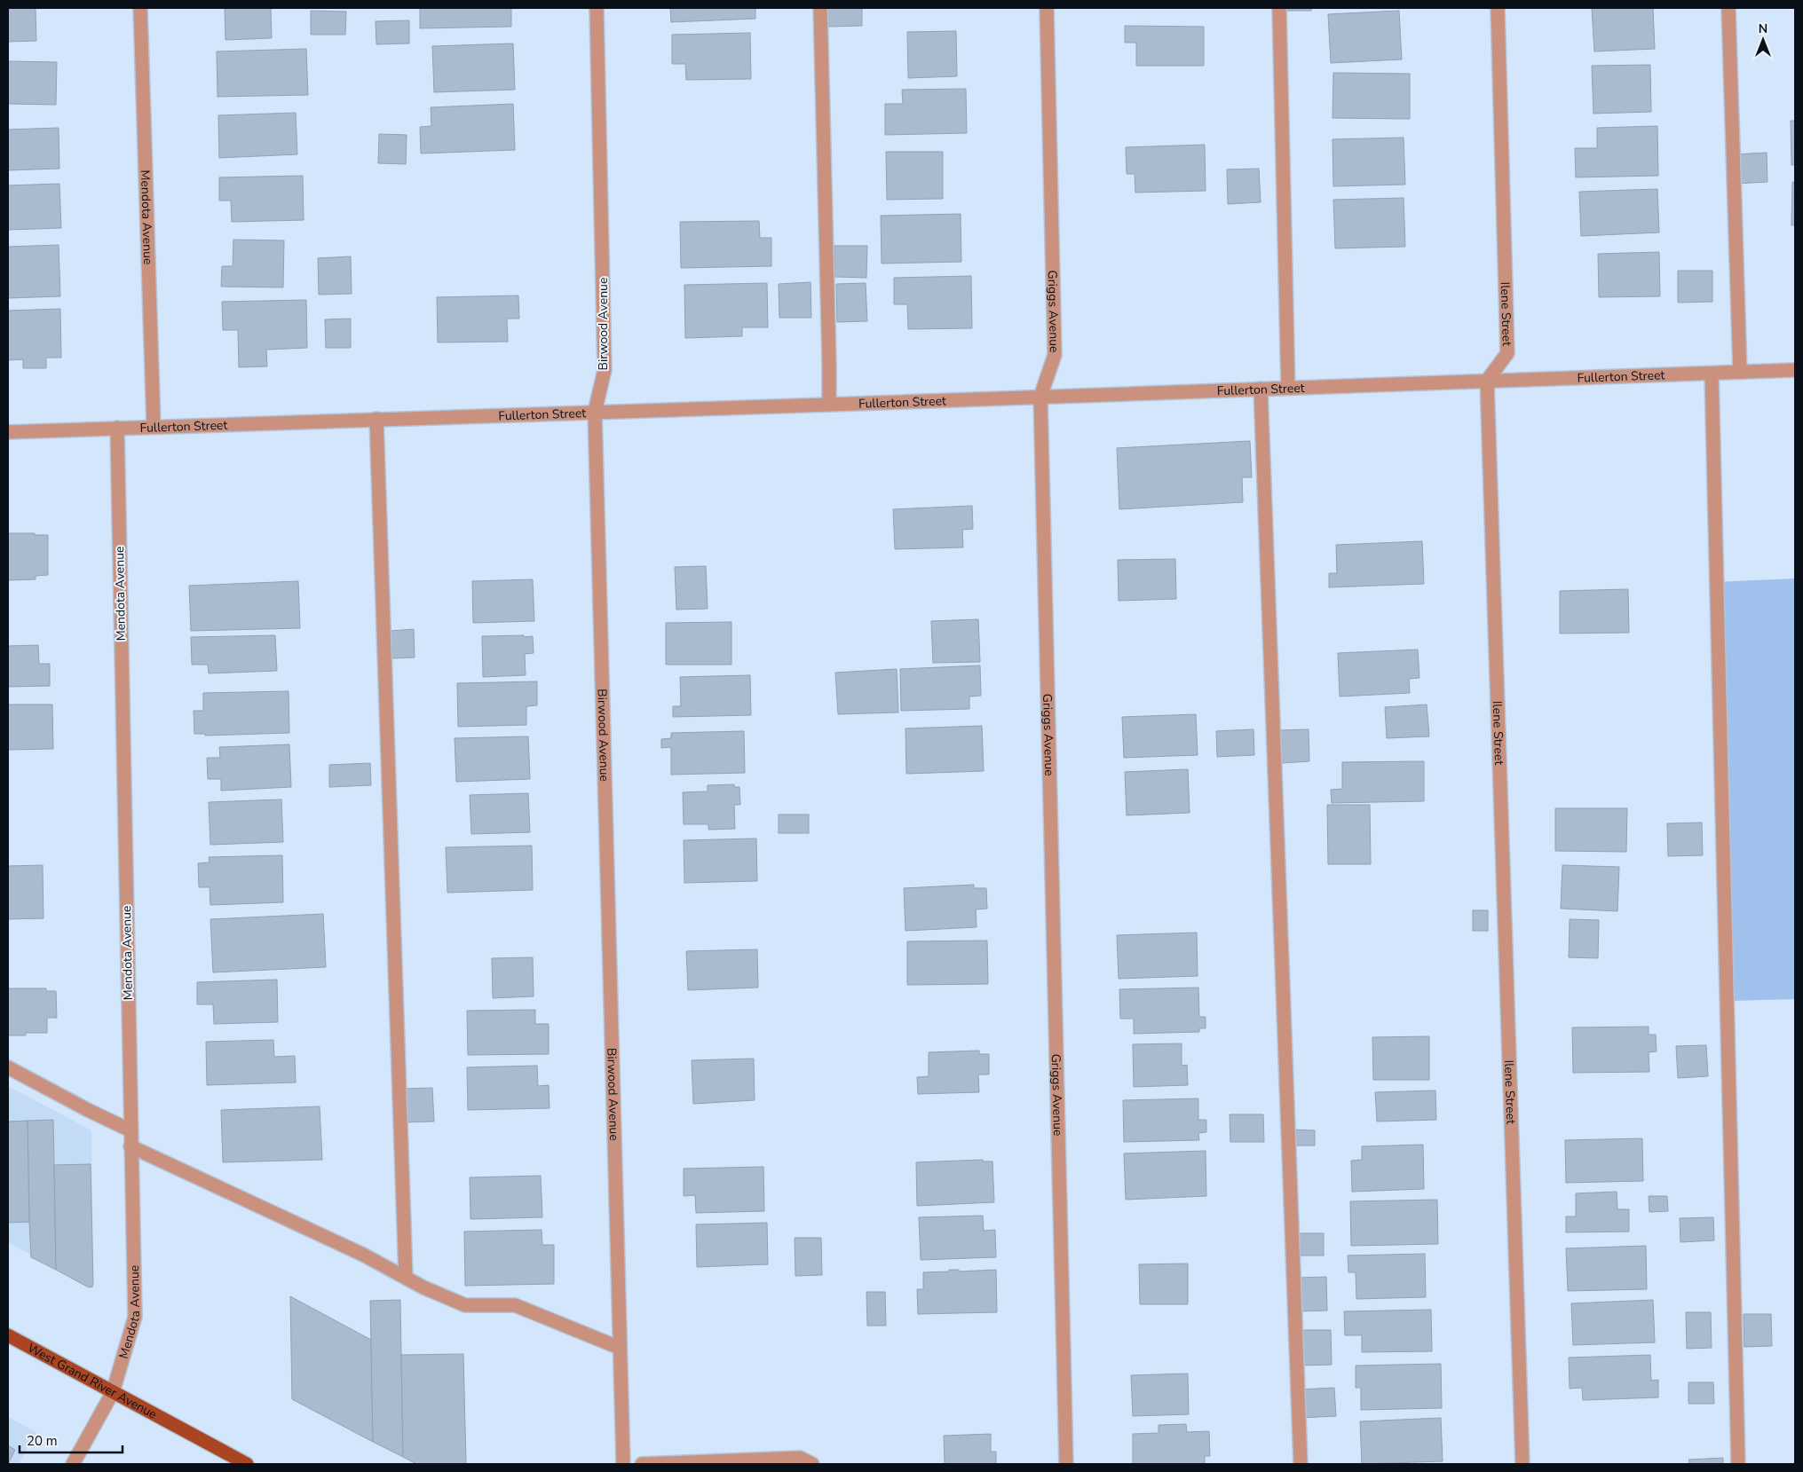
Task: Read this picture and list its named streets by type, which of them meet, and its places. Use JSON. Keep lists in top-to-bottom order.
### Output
{
  "streets": {
    "main road": ["West Grand River Avenue"],
    "street": [
      "Mendota Avenue",
      "Griggs Avenue",
      "Ilene Street",
      "Birwood Avenue",
      "Fullerton Street"
    ]
  },
  "crossings": [
    ["Mendota Avenue", "Fullerton Street"],
    ["Mendota Avenue", "West Grand River Avenue"],
    ["Griggs Avenue", "Fullerton Street"],
    ["Ilene Street", "Fullerton Street"],
    ["Birwood Avenue", "Fullerton Street"]
  ],
  "scale_bar": "20 m",
  "north": "top"
}
